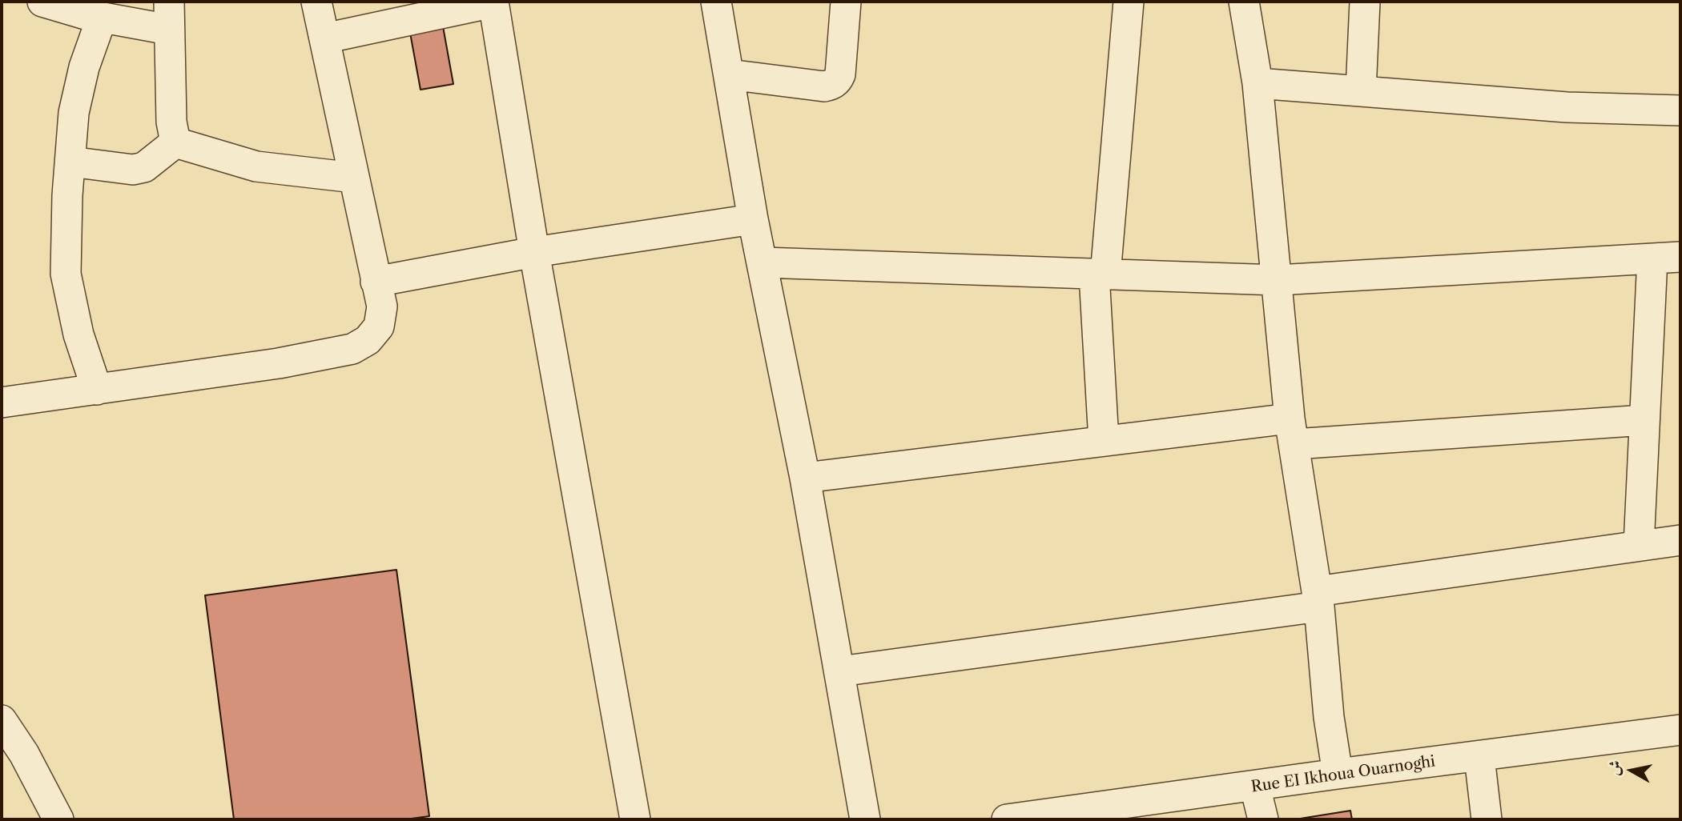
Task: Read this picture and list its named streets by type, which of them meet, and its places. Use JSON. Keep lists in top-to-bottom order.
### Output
{
  "streets": {
    "street": ["Rue EI Ikhoua Ouarnoghi"]
  },
  "north": "left"
}
